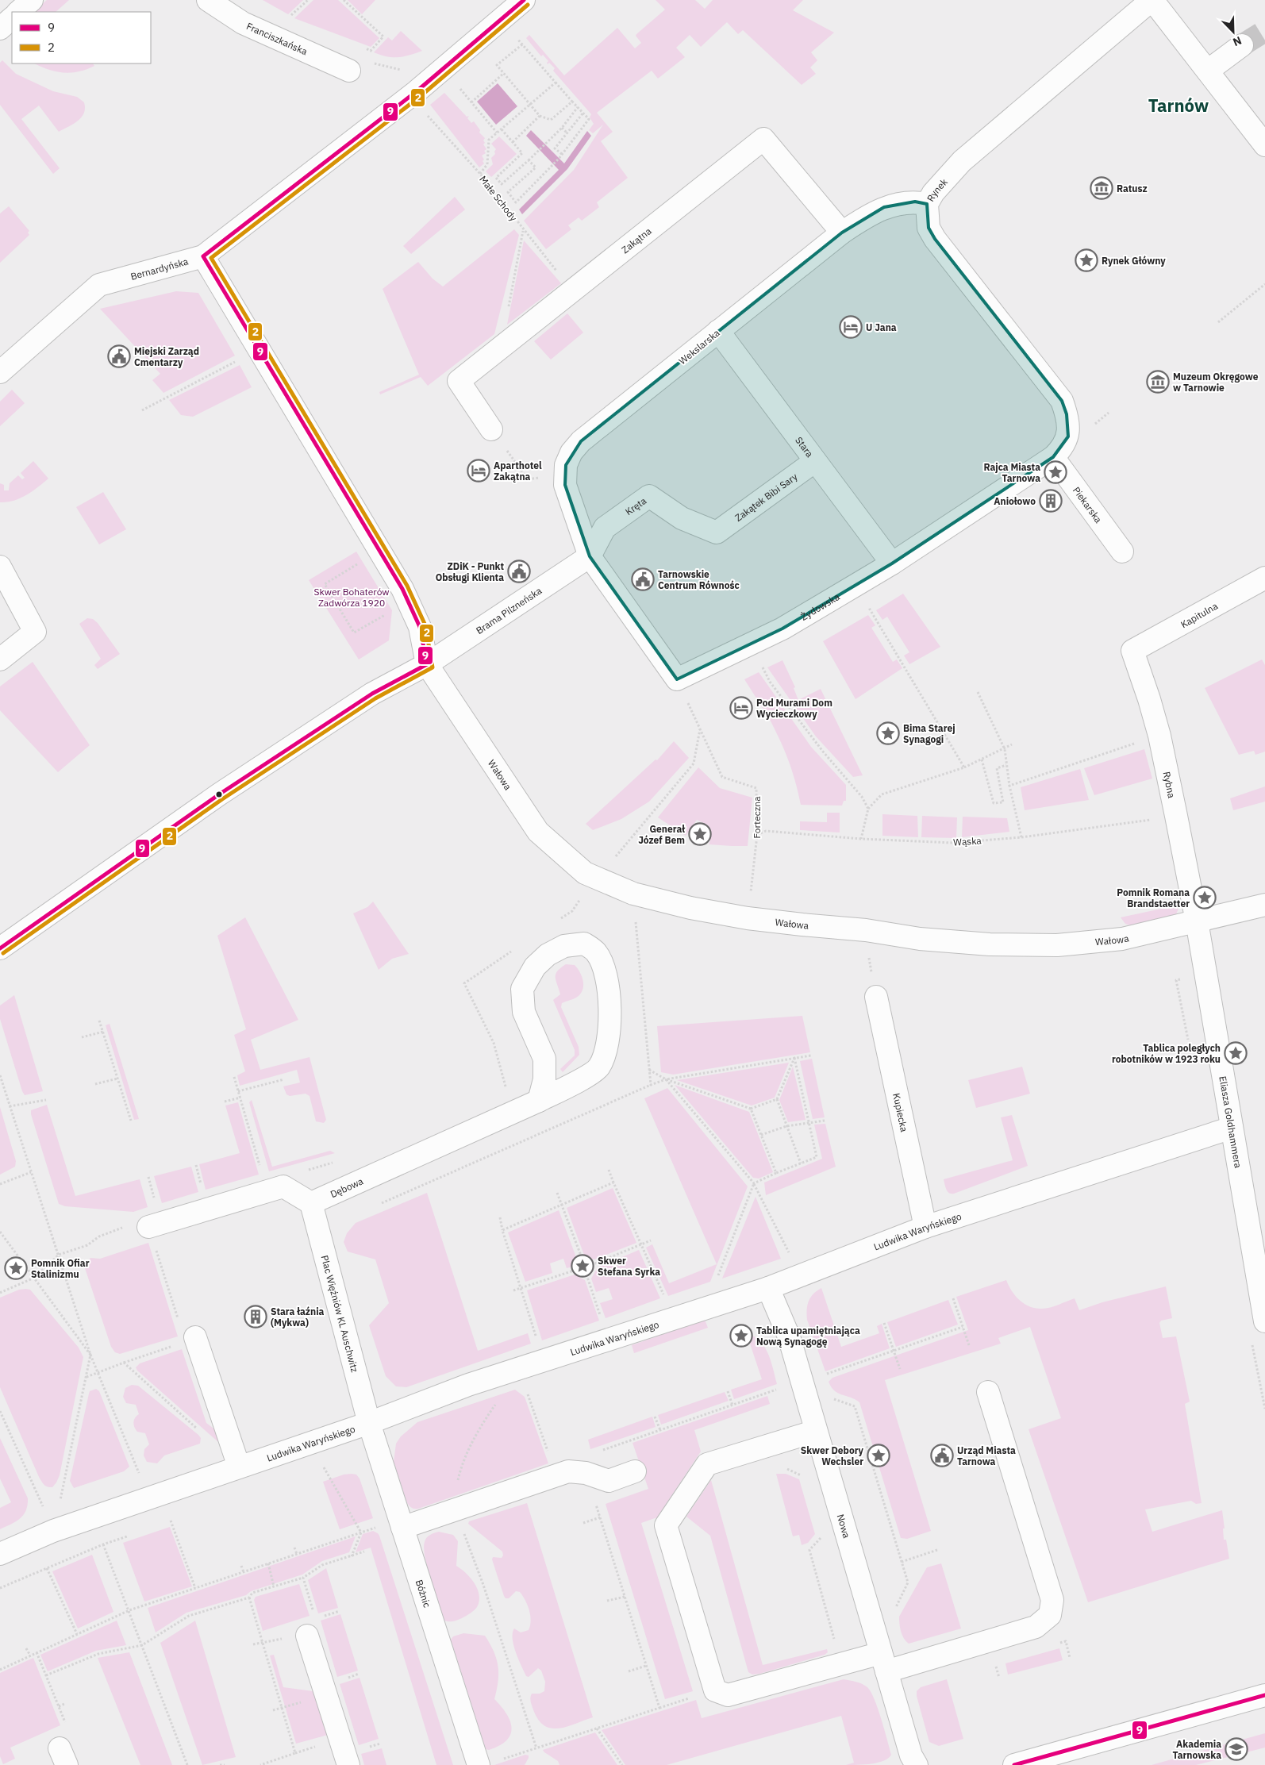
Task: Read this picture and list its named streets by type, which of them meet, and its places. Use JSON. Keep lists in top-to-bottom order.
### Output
{
  "streets": {
    "street": [
      "Franciszkańska",
      "Rynek",
      "Zakątna",
      "Bernardyńska",
      "Wekslarska",
      "Stara",
      "Zakątek Bibi Sary",
      "Piekarska",
      "Kręta",
      "Żydowska",
      "Brama Pilzneńska",
      "Kapitulna",
      "Wałowa",
      "Rybna",
      "Kupiecka",
      "Eliasza Goldhammera",
      "Dębowa",
      "Ludwika Waryńskiego",
      "Plac Więźniów KL Auschwitz",
      "Nowa",
      "Bóżnic"
    ],
    "path": ["Małe Schody", "Forteczna", "Wąska"]
  },
  "crossings": [
    ["Rynek", "Wekslarska"],
    ["Rynek", "Żydowska"],
    ["Małe Schody", "Zakątna"],
    ["Zakątna", "Wekslarska"],
    ["Wekslarska", "Stara"],
    ["Wekslarska", "Kręta"],
    ["Wekslarska", "Brama Pilzneńska"],
    ["Stara", "Zakątek Bibi Sary"],
    ["Stara", "Żydowska"],
    ["Zakątek Bibi Sary", "Kręta"],
    ["Piekarska", "Żydowska"],
    ["Kręta", "Brama Pilzneńska"],
    ["Żydowska", "Forteczna"],
    ["Brama Pilzneńska", "Wałowa"],
    ["Kapitulna", "Rybna"],
    ["Wałowa", "Rybna"],
    ["Wałowa", "Forteczna"],
    ["Wałowa", "Eliasza Goldhammera"],
    ["Rybna", "Wąska"],
    ["Rybna", "Eliasza Goldhammera"],
    ["Forteczna", "Wąska"],
    ["Kupiecka", "Ludwika Waryńskiego"],
    ["Eliasza Goldhammera", "Ludwika Waryńskiego"],
    ["Dębowa", "Plac Więźniów KL Auschwitz"],
    ["Ludwika Waryńskiego", "Plac Więźniów KL Auschwitz"],
    ["Ludwika Waryńskiego", "Nowa"],
    ["Ludwika Waryńskiego", "Bóżnic"],
    ["Plac Więźniów KL Auschwitz", "Bóżnic"]
  ],
  "districts": ["Tarnów"],
  "parks": ["Skwer Bohaterów Zadwórza 1920"],
  "places": {
    "museum": ["Ratusz", "Muzeum Okręgowe w Tarnowie"],
    "place": [
      "Rynek Główny",
      "Rajca Miasta Tarnowa",
      "Bima Starej Synagogi",
      "Generał Józef Bem",
      "Pomnik Romana Brandstaetter",
      "Tablica poległych robotników w 1923 roku",
      "Skwer Stefana Syrka",
      "Pomnik Ofiar Stalinizmu",
      "Tablica upamiętniająca Nową Synagogę",
      "Skwer Debory Wechsler"
    ],
    "hotel": ["U Jana", "Aparthotel Zakątna", "Pod Murami Dom Wycieczkowy"],
    "public building": [
      "Miejski Zarząd Cmentarzy",
      "ZDiK - Punkt Obsługi Klienta",
      "Tarnowskie Centrum Równośc",
      "Urząd Miasta Tarnowa"
    ],
    "building": ["Aniołowo", "Stara łaźnia (Mykwa)"],
    "school or university": ["Akademia Tarnowska"]
  },
  "lines": ["transit line 9", "transit line 2"],
  "legend": ["9", "2"],
  "north": "bottom right"
}
